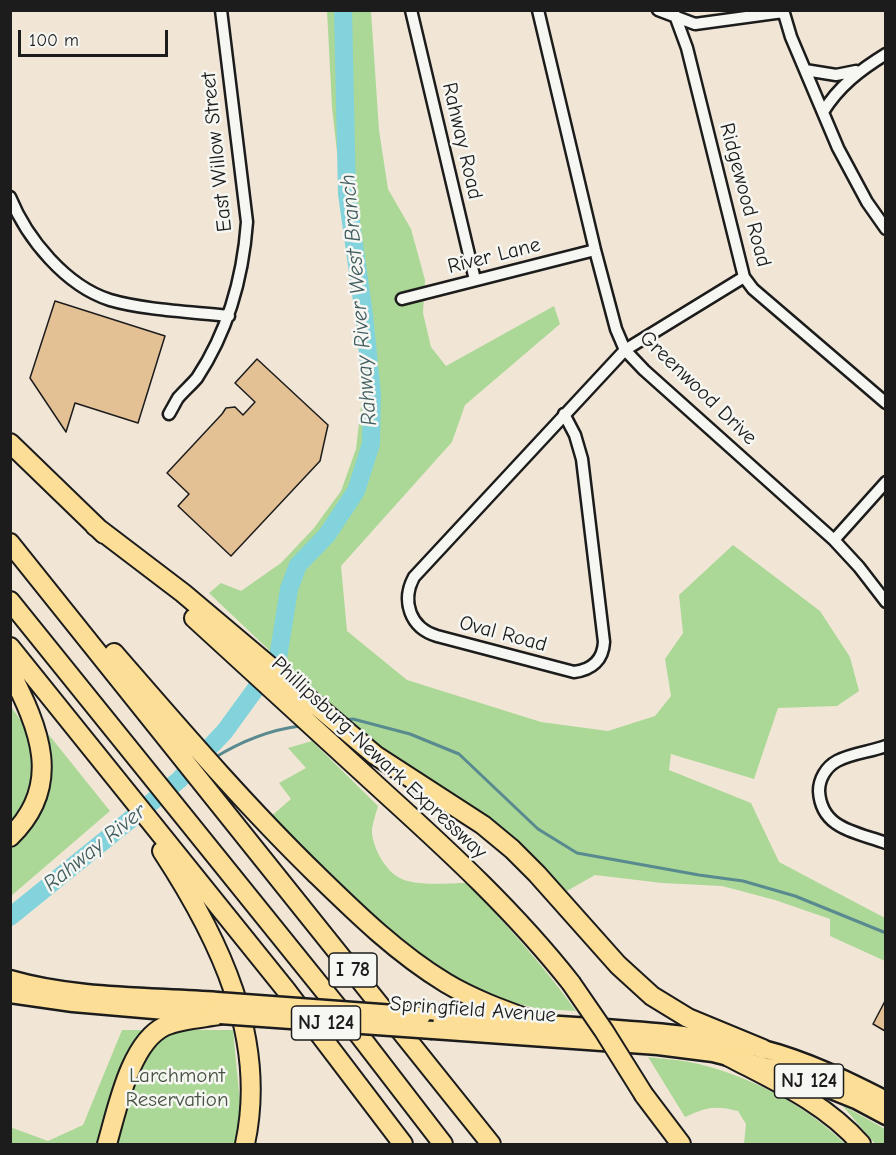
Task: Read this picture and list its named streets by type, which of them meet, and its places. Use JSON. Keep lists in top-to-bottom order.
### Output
{
  "streets": {
    "highway": ["Phillipsburg-Newark Expressway", "I 78"],
    "main road": ["Springfield Avenue", "NJ 124"],
    "street": [
      "Rahway Road",
      "East Willow Street",
      "Ridgewood Road",
      "River Lane",
      "Greenwood Drive",
      "Oval Road"
    ]
  },
  "crossings": [
    ["Rahway Road", "River Lane"],
    ["Ridgewood Road", "Oval Road"],
    ["River Lane", "Greenwood Drive"],
    ["Greenwood Drive", "Oval Road"]
  ],
  "water": ["Rahway River West Branch", "Rahway River"],
  "parks": ["Larchmont Reservation"],
  "scale_bar": "100 m"
}
